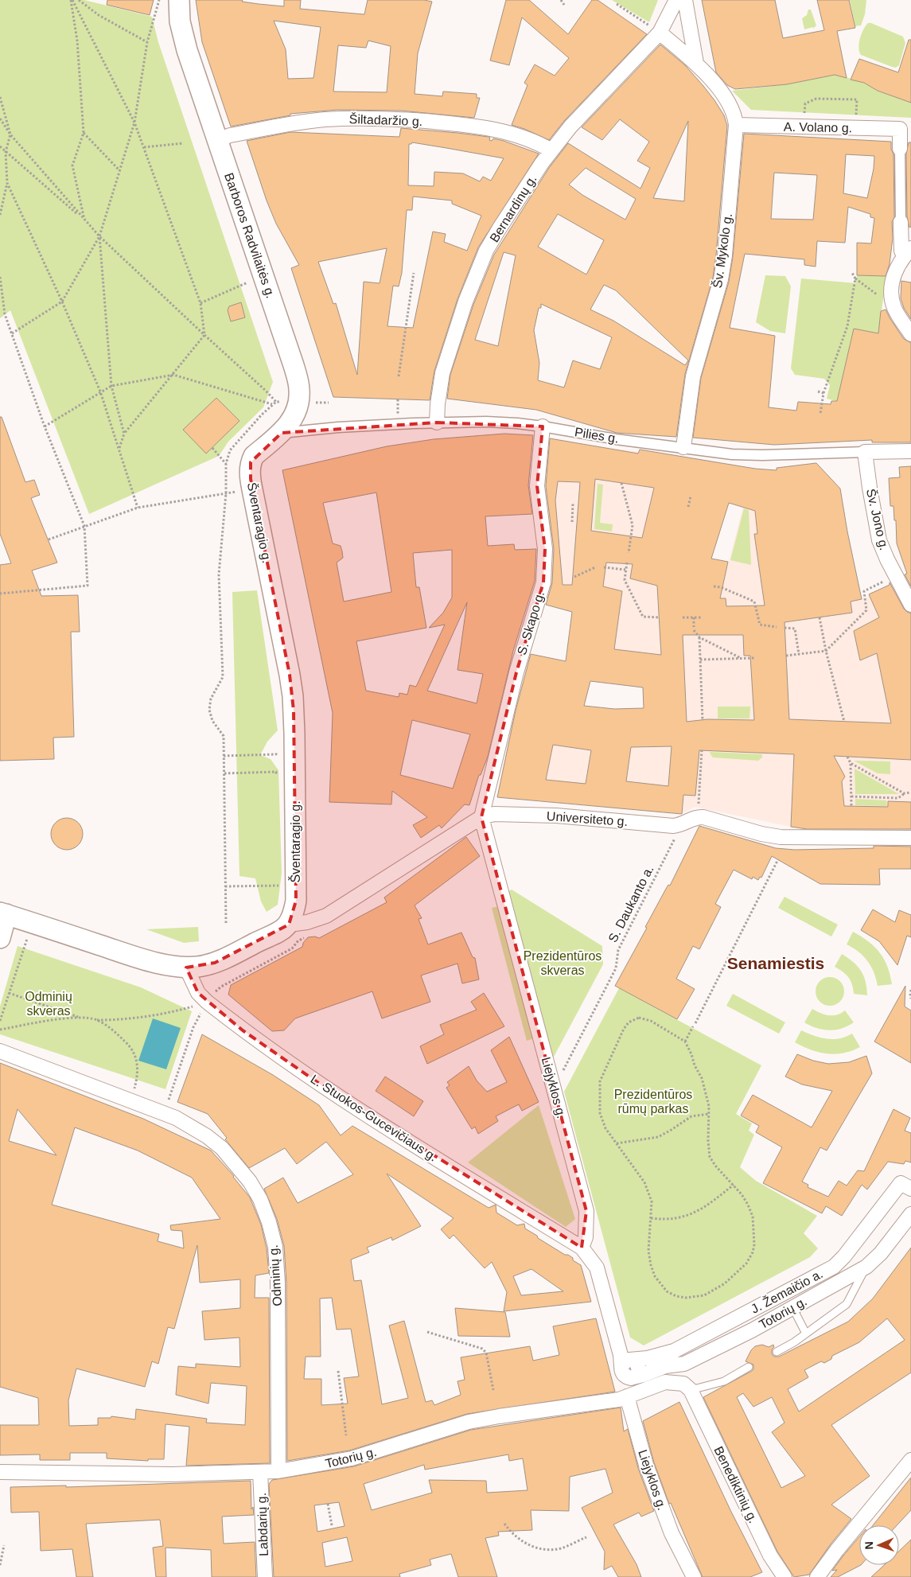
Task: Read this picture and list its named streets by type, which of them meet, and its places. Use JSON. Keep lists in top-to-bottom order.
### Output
{
  "streets": {
    "main road": ["Barboros Radvilaitės g.", "Šventaragio g."],
    "street": [
      "Šiltadaržio g.",
      "A. Volano g.",
      "Bernardinų g.",
      "Šv. Mykolo g.",
      "Pilies g.",
      "Šv. Jono g.",
      "S. Skapo g.",
      "Universiteto g.",
      "Liejyklos g.",
      "L. Stuokos-Gucevičiaus g.",
      "Odminių g.",
      "J. Žemaičio a.",
      "Totorių g.",
      "Benediktinių g.",
      "Labdarių g."
    ],
    "path": ["S. Daukanto a."]
  },
  "crossings": [
    ["Šiltadaržio g.", "Bernardinų g."],
    ["Šiltadaržio g.", "Barboros Radvilaitės g."],
    ["A. Volano g.", "Šv. Mykolo g."],
    ["Bernardinų g.", "Šv. Mykolo g."],
    ["Bernardinų g.", "Pilies g."],
    ["Barboros Radvilaitės g.", "Pilies g."],
    ["Barboros Radvilaitės g.", "Šventaragio g."],
    ["Šv. Mykolo g.", "Pilies g."],
    ["Pilies g.", "Šv. Jono g."],
    ["Pilies g.", "S. Skapo g."],
    ["Šventaragio g.", "Universiteto g."],
    ["S. Skapo g.", "Universiteto g."],
    ["S. Skapo g.", "Liejyklos g."],
    ["Universiteto g.", "S. Daukanto a."],
    ["Universiteto g.", "Liejyklos g."],
    ["S. Daukanto a.", "Liejyklos g."],
    ["Liejyklos g.", "L. Stuokos-Gucevičiaus g."],
    ["Liejyklos g.", "J. Žemaičio a."],
    ["Liejyklos g.", "Totorių g."],
    ["Odminių g.", "Totorių g."],
    ["J. Žemaičio a.", "Totorių g."],
    ["Totorių g.", "Benediktinių g."],
    ["Totorių g.", "Labdarių g."]
  ],
  "districts": ["Senamiestis"],
  "parks": ["Prezidentūros skveras", "Odminių skveras", "Prezidentūros rūmų parkas"],
  "north": "left"
}
